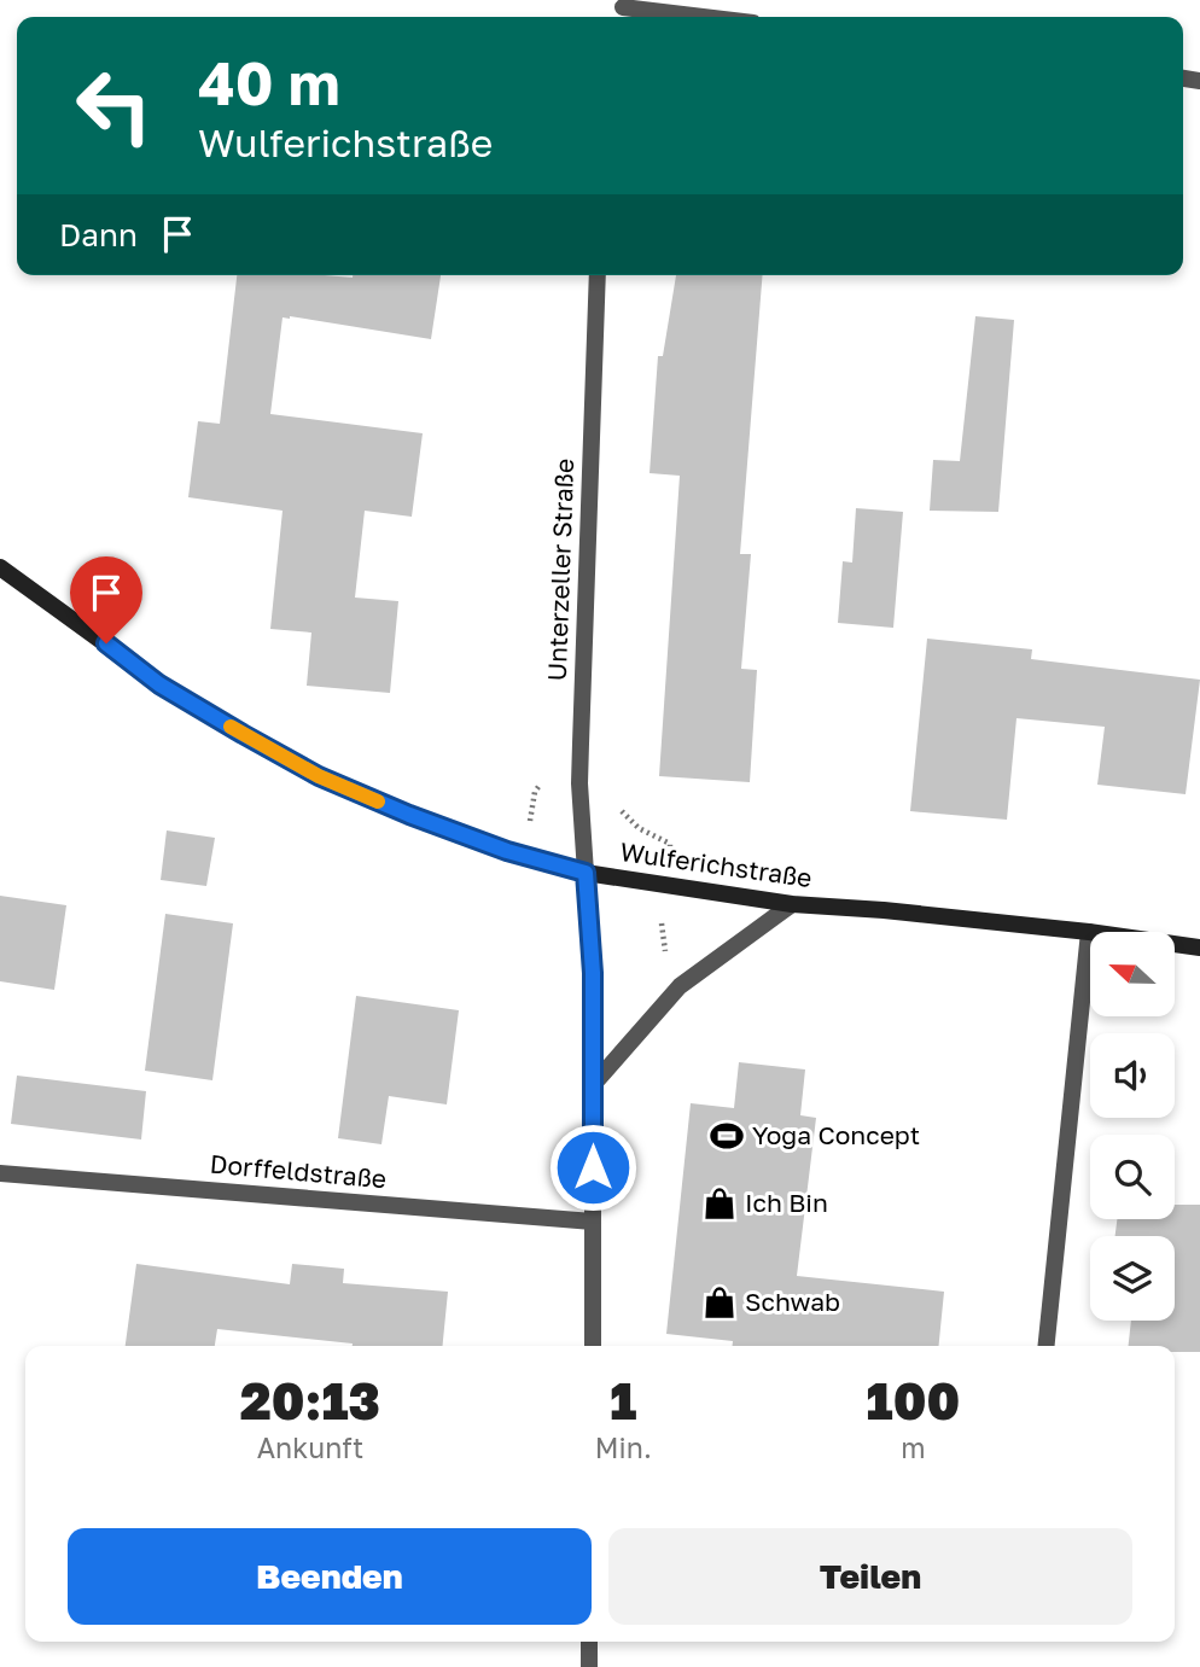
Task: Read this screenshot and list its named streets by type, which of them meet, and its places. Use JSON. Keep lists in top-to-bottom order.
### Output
{
  "streets": {
    "main road": ["Wulferichstraße"],
    "street": ["Unterzeller Straße", "Dorffeldstraße"]
  },
  "crossings": [
    ["Unterzeller Straße", "Wulferichstraße"],
    ["Unterzeller Straße", "Dorffeldstraße"]
  ],
  "places": {
    "sports": ["Yoga Concept"],
    "shop": ["Ich Bin", "Schwab"]
  },
  "north": "left",
  "page": {
    "turn": ["40 m", "Wulferichstraße"],
    "then": "Dann",
    "eta": [
      "20:13",
      "Ankunft",
      "1",
      "Min.",
      "100",
      "m"
    ],
    "buttons": ["Beenden", "Teilen"]
  }
}
